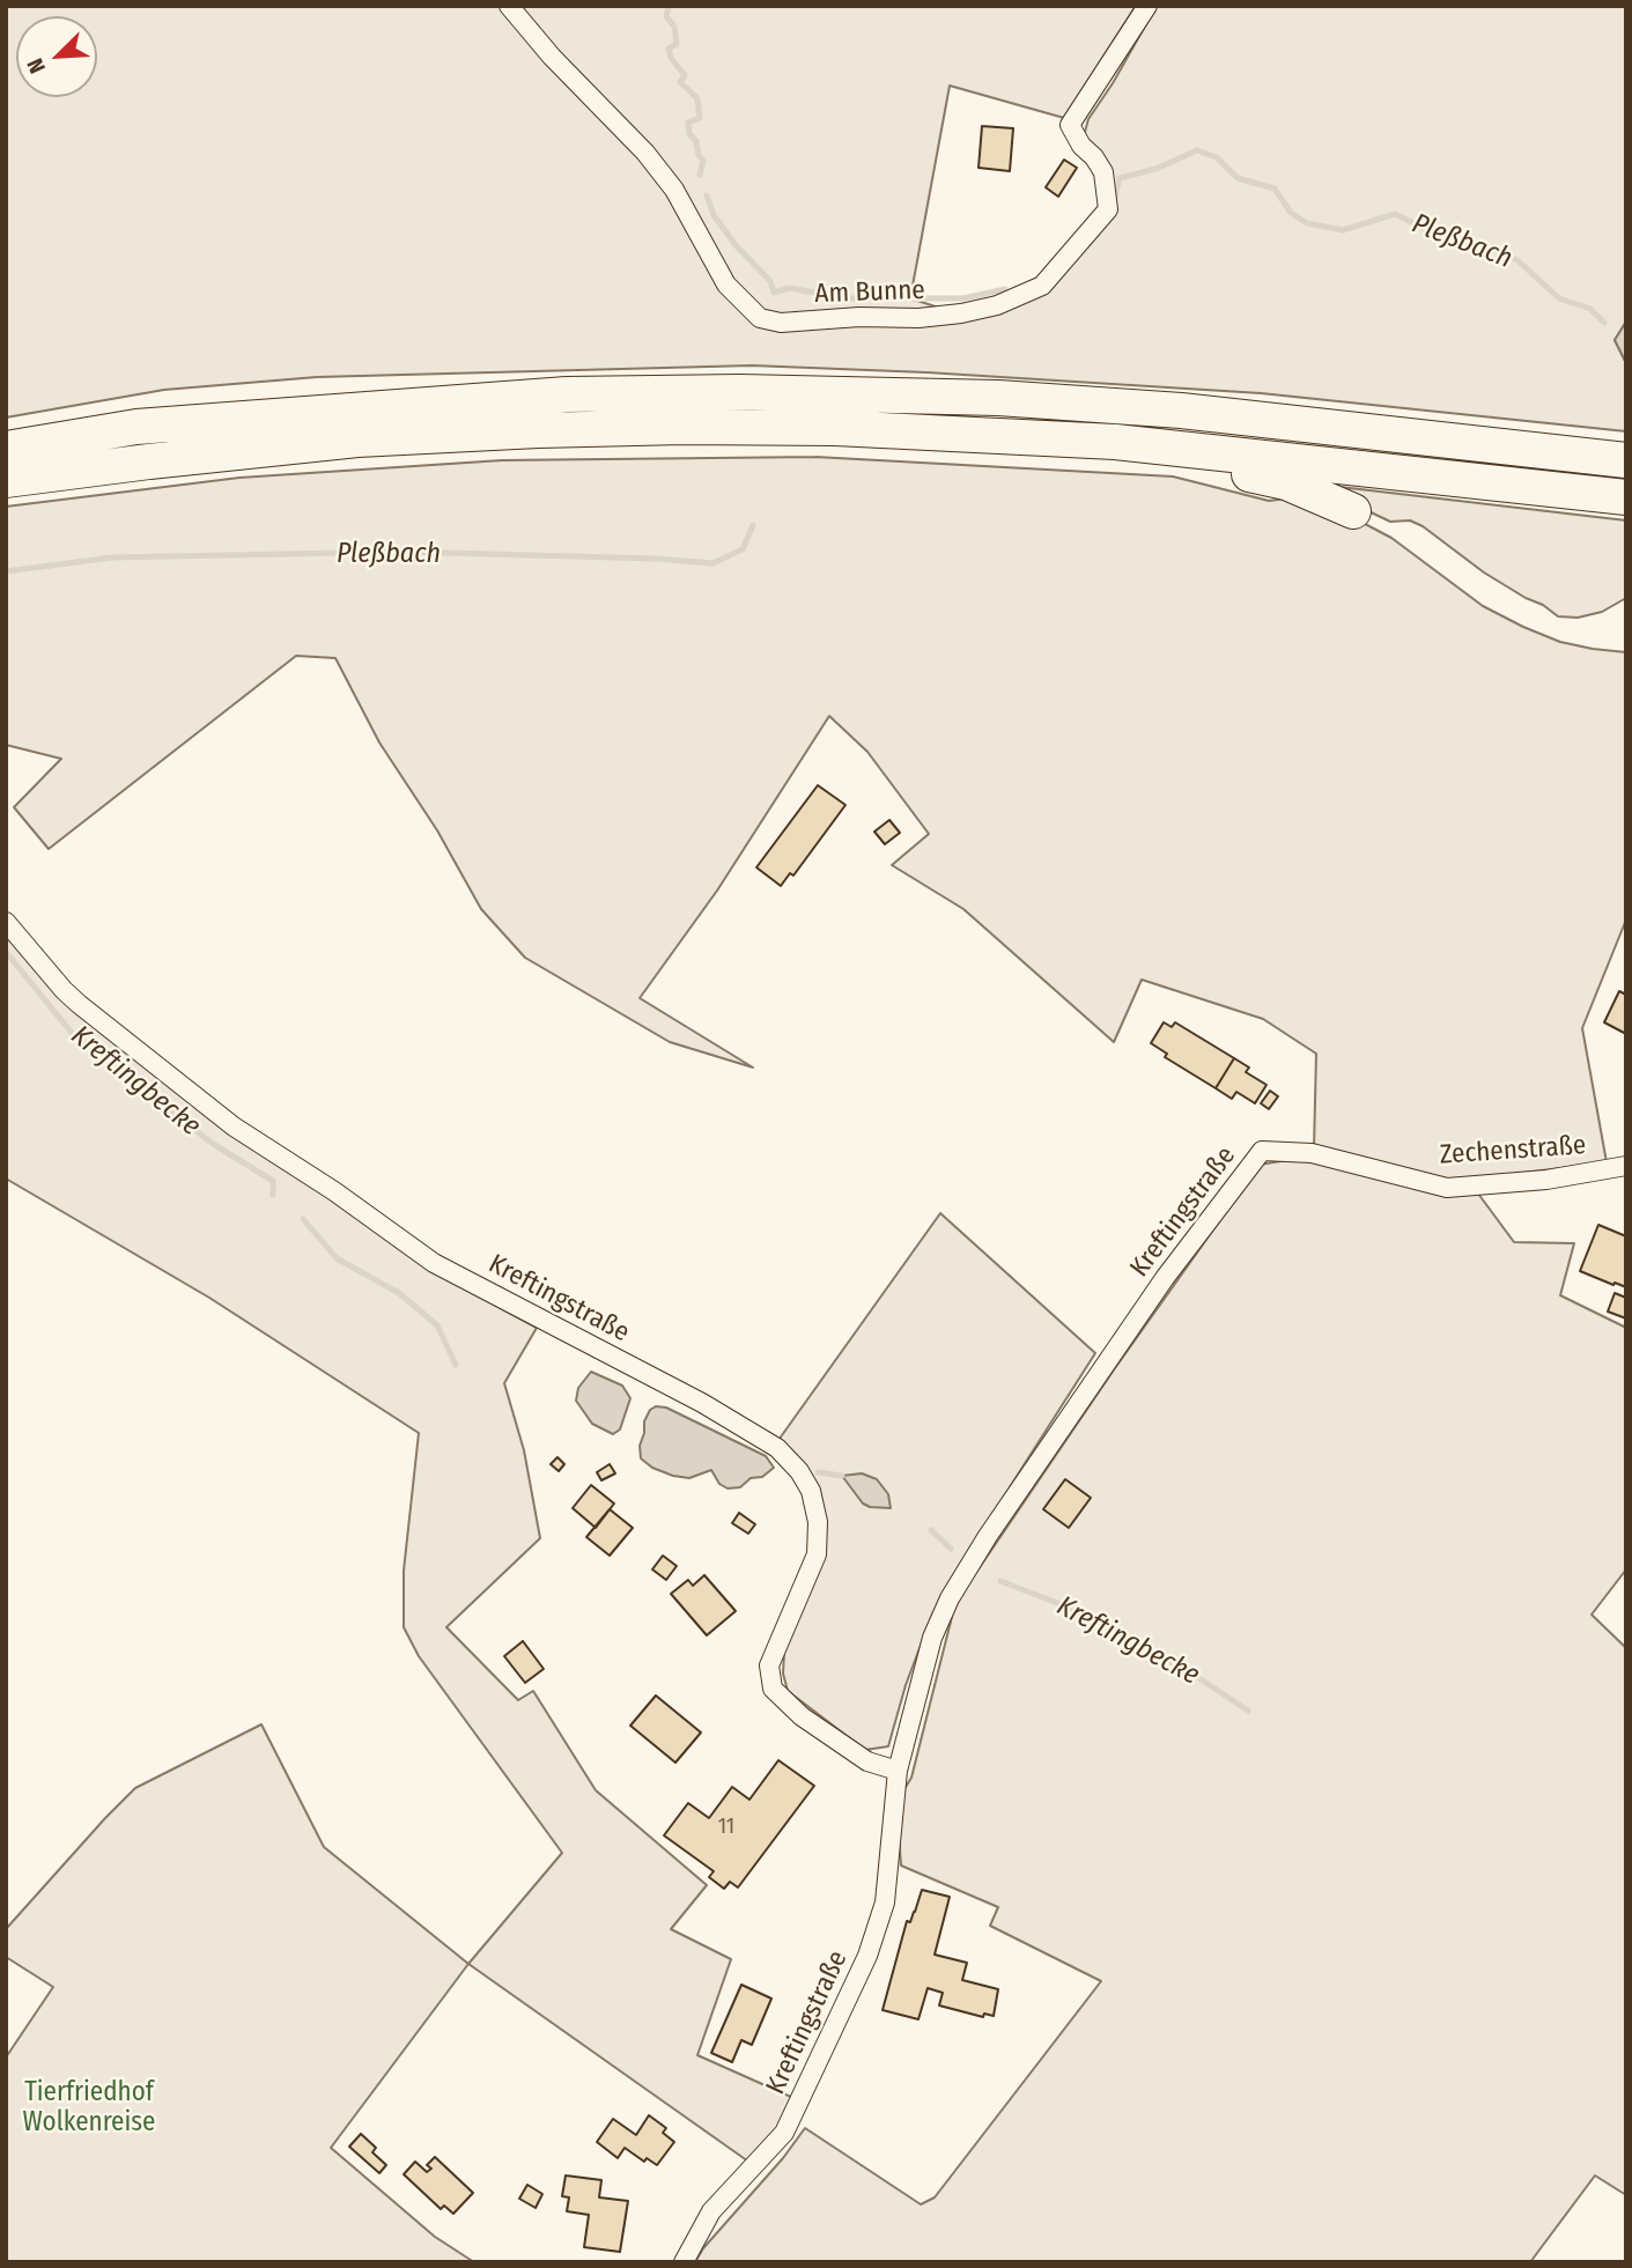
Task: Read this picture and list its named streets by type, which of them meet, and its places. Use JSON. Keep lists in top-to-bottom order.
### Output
{
  "streets": {
    "street": ["Am Bunne", "Zechenstraße", "Kreftingstraße"]
  },
  "crossings": [
    ["Zechenstraße", "Kreftingstraße"]
  ],
  "water": ["Pleßbach", "Kreftingbecke"],
  "parks": ["Tierfriedhof Wolkenreise"],
  "house_numbers": ["11"],
  "north": "bottom left"
}
